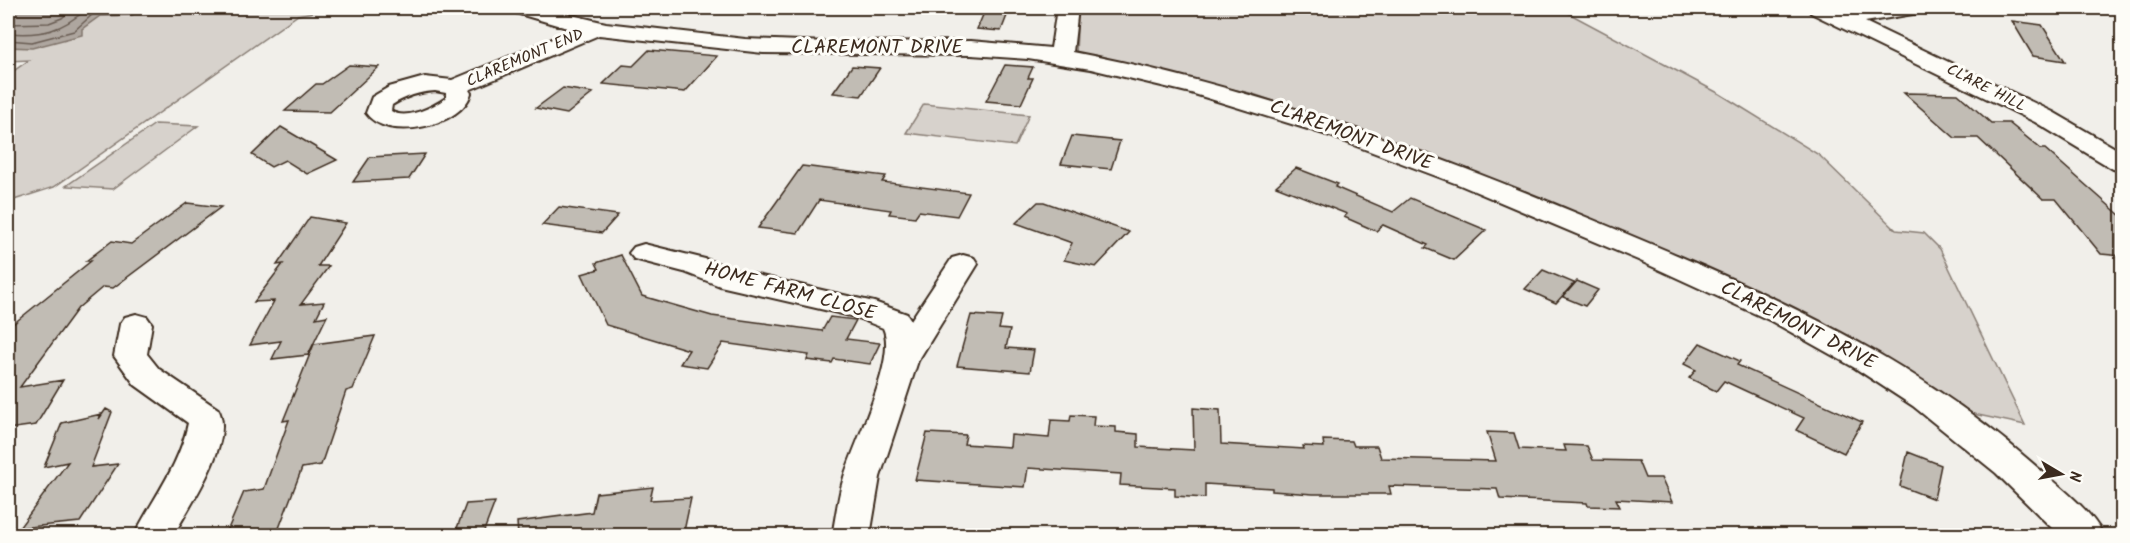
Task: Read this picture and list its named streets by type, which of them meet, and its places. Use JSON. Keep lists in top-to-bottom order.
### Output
{
  "streets": {
    "street": [
      "CLAREMONT DRIVE",
      "CLAREMONT END",
      "CLARE HILL",
      "HOME FARM CLOSE"
    ]
  },
  "crossings": [
    ["CLAREMONT DRIVE", "CLAREMONT END"]
  ],
  "north": "right"
}
